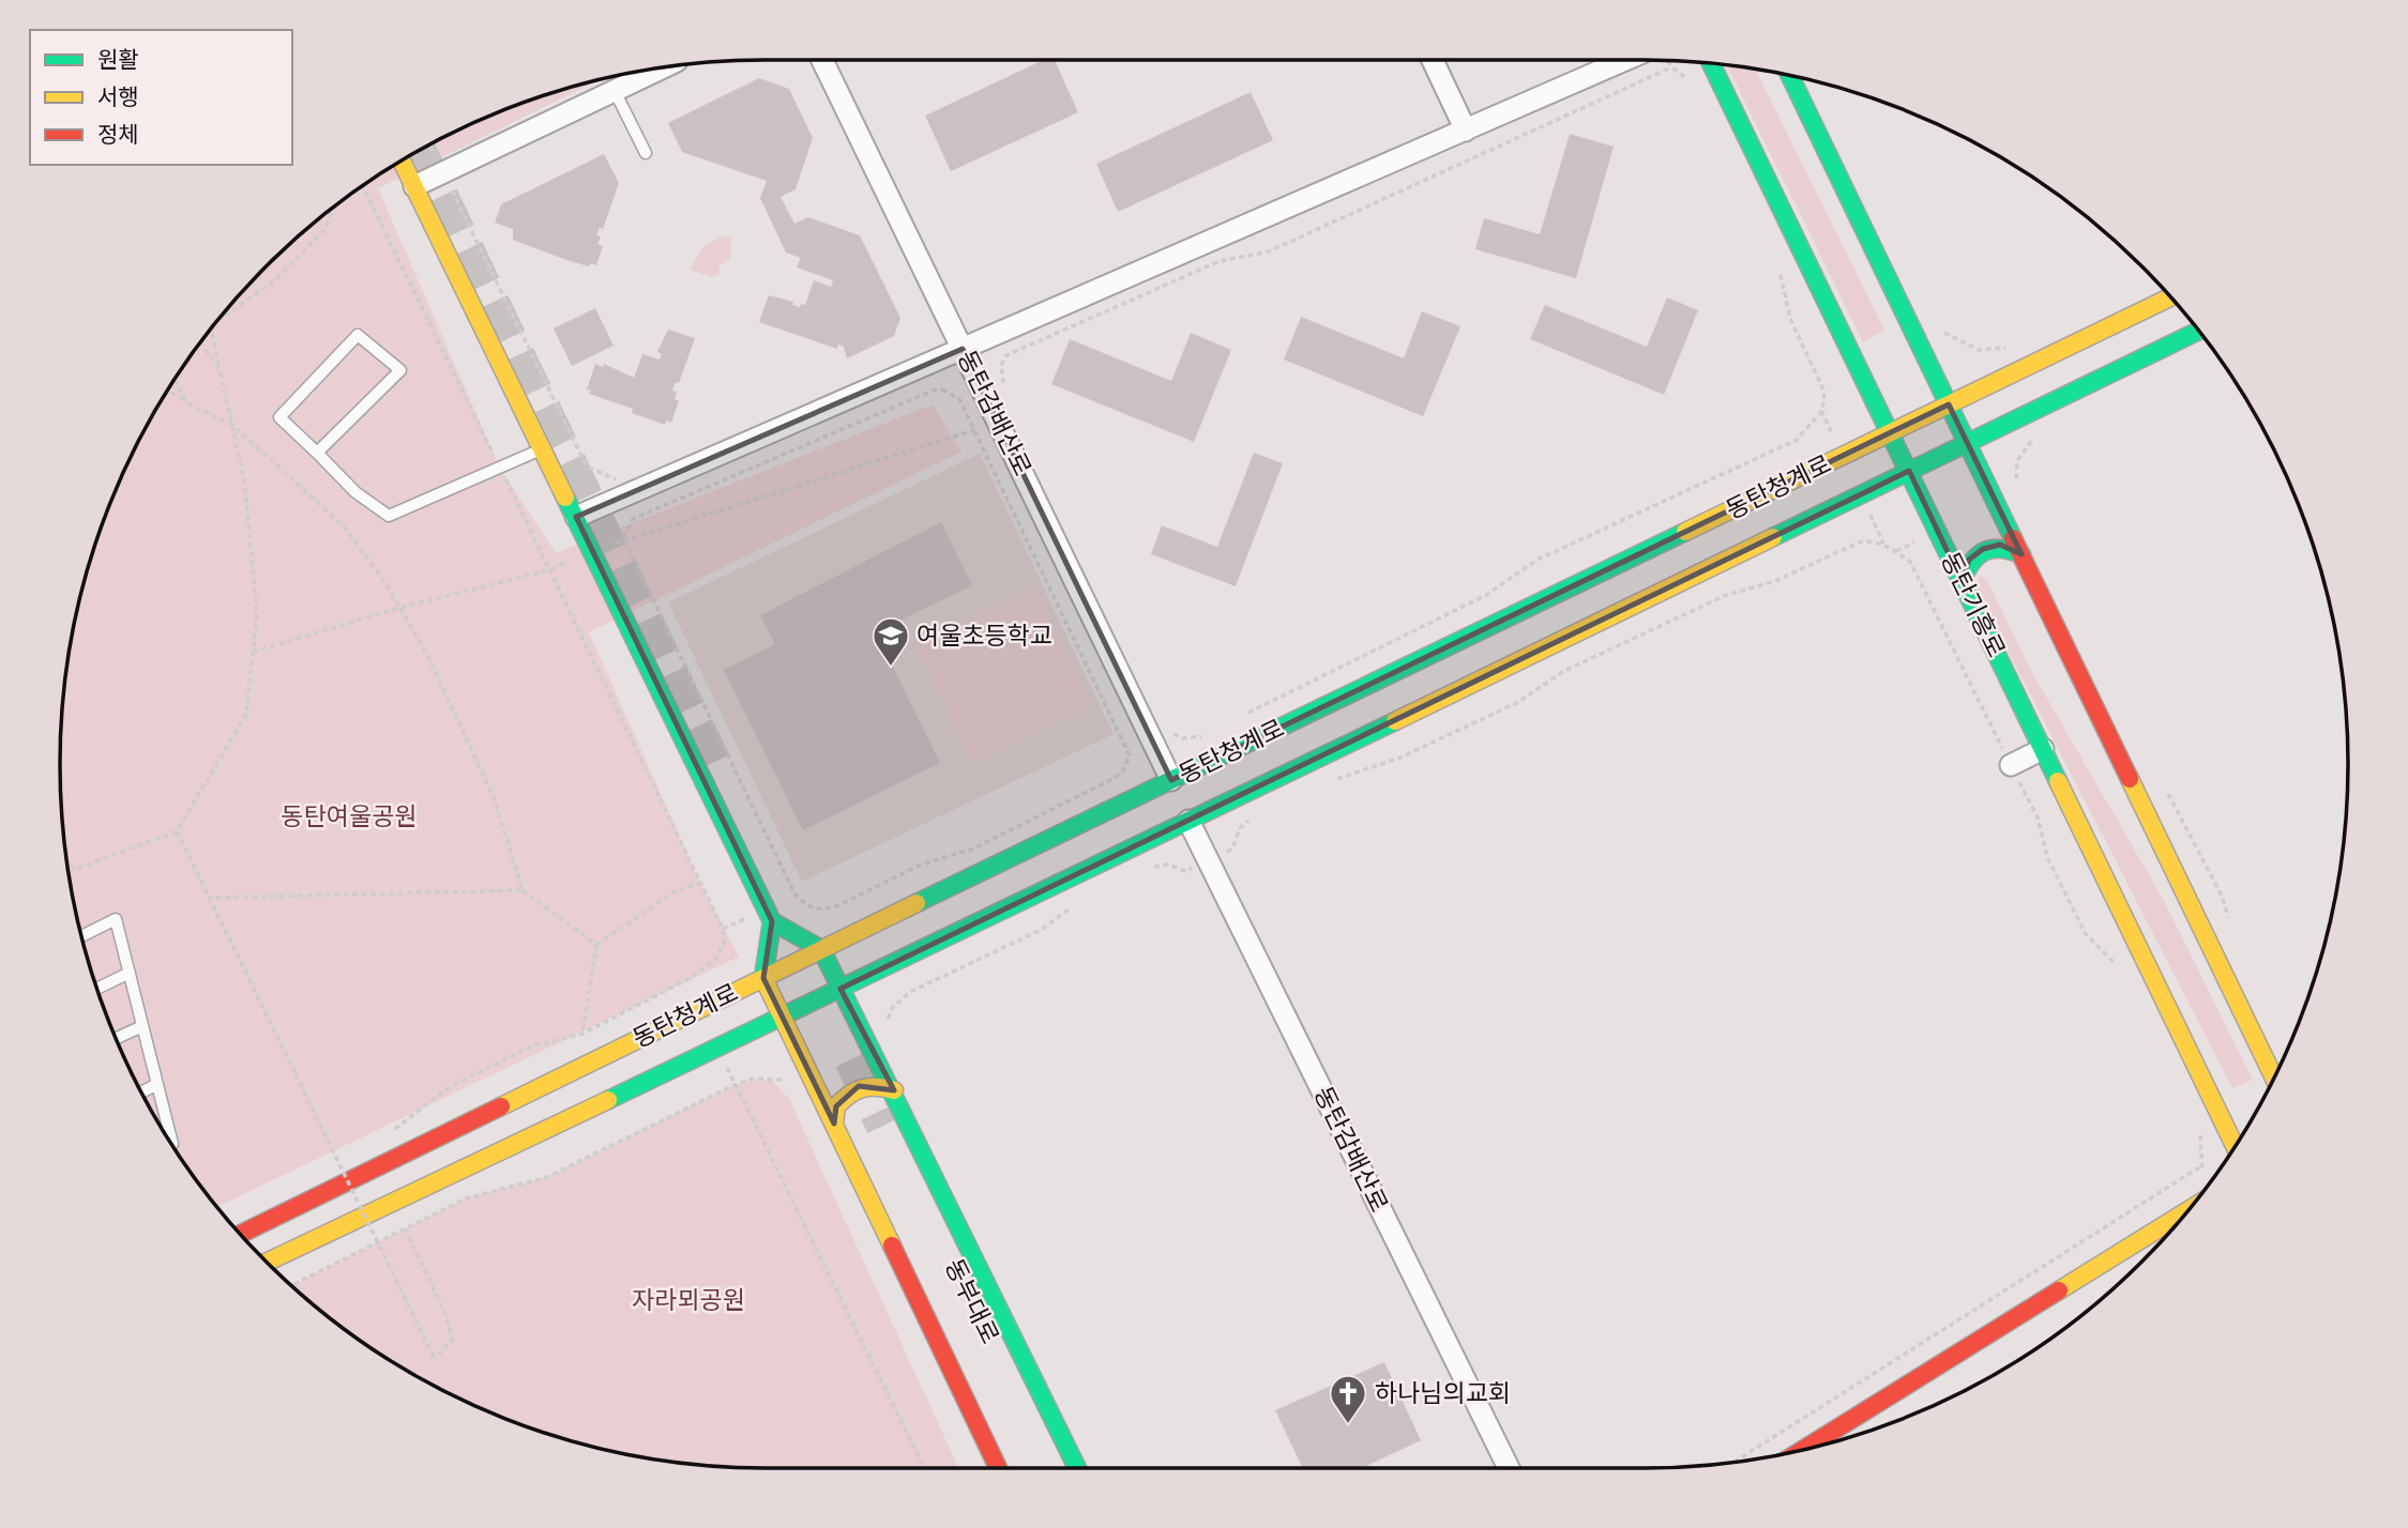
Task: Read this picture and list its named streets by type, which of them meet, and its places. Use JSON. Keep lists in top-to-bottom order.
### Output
{
  "streets": {
    "main road": ["동탄청계로", "동탄기흥로"],
    "street": ["동탄감배산로"]
  },
  "crossings": [
    ["동탄감배산로", "동탄청계로"],
    ["동탄청계로", "동탄기흥로"]
  ],
  "parks": ["동탄여울공원", "자라뫼공원"],
  "places": {
    "school or university": ["여울초등학교"],
    "church": ["하나님의교회"]
  },
  "legend": ["원활", "서행", "정체"]
}
